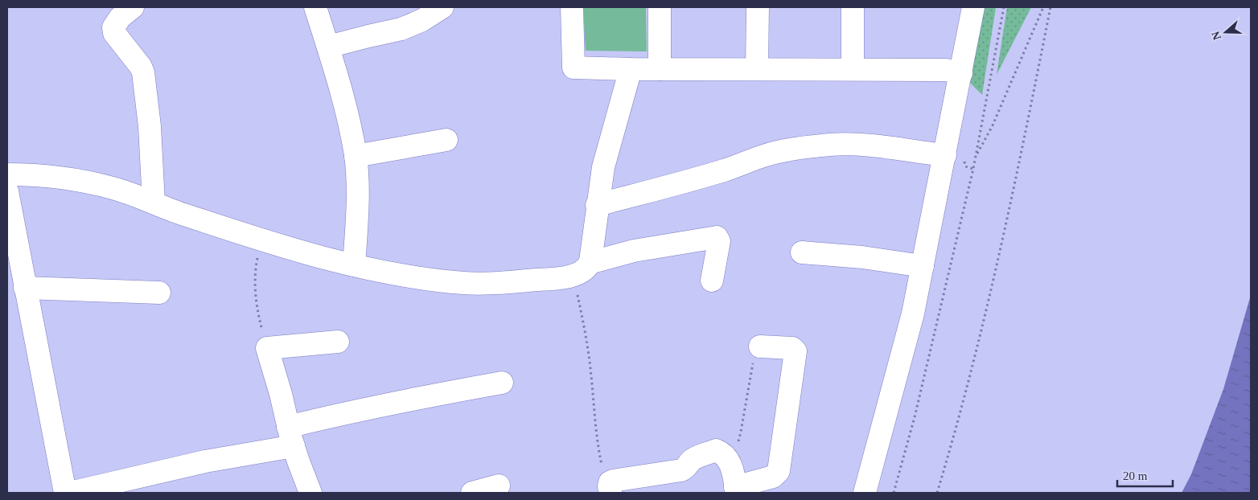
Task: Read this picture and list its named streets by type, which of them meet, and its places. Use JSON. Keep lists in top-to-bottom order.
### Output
{
  "scale_bar": "20 m",
  "north": "left"
}
